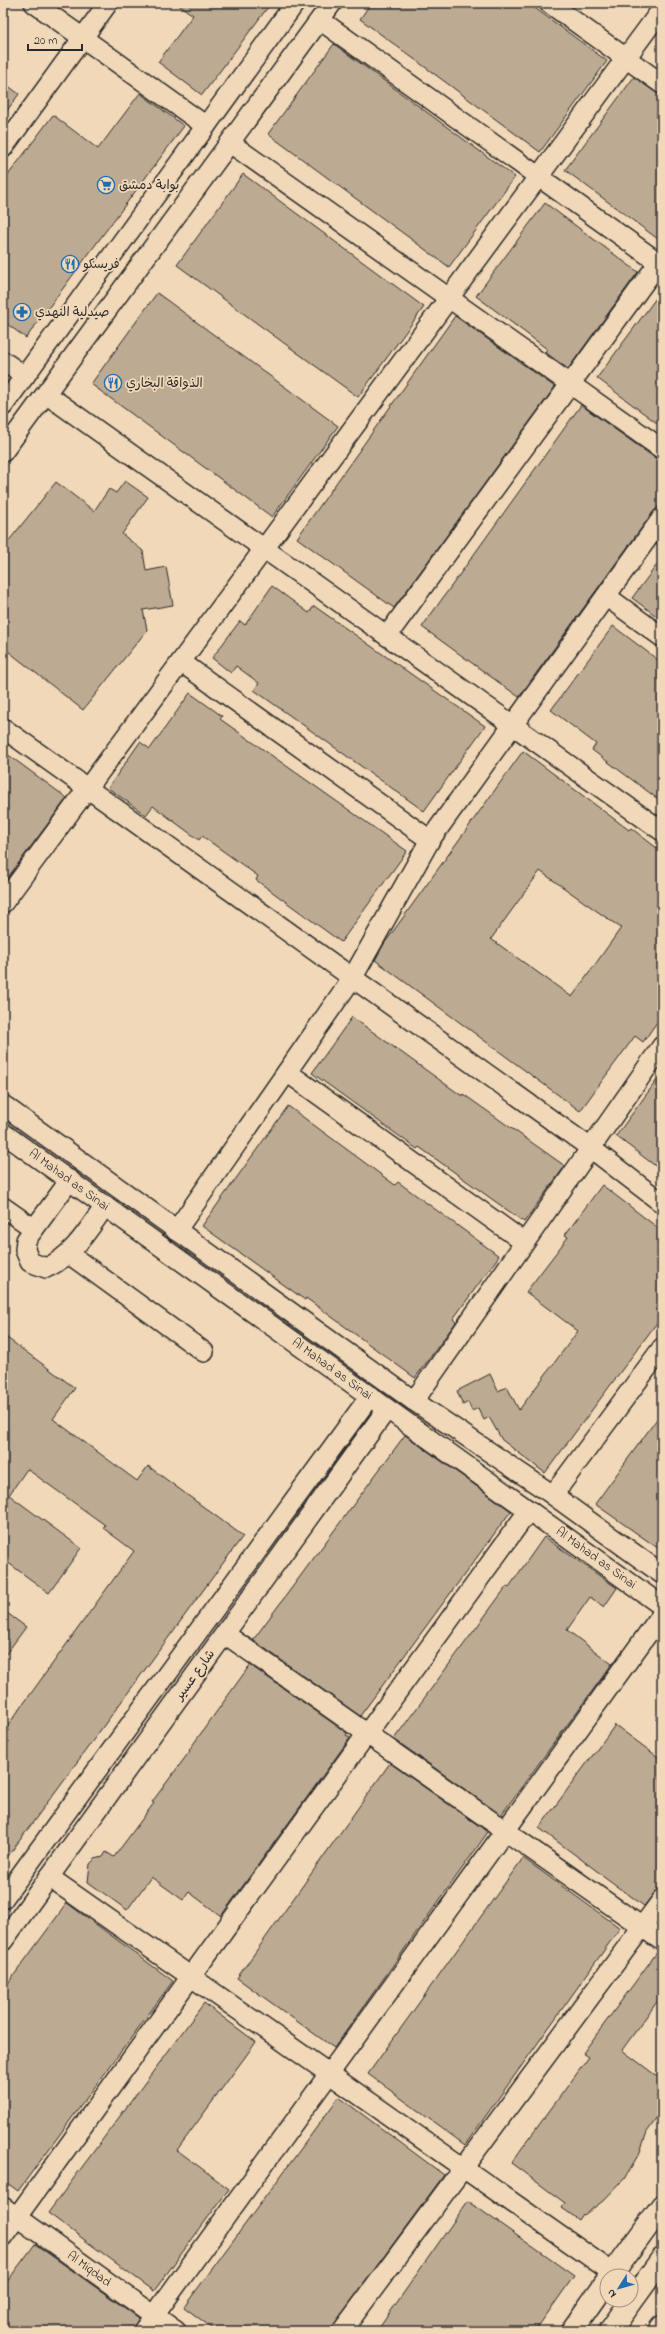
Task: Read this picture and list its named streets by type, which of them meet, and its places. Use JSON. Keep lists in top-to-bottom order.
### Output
{
  "streets": {
    "street": ["Al Mahad as Sinai", "شارع عسير", "Al Miqdad"]
  },
  "crossings": [
    ["Al Mahad as Sinai", "شارع عسير"]
  ],
  "places": {
    "supermarket": ["بوابة دمشق"],
    "restaurant": ["فريسكو", "الذواقة البخاري"],
    "pharmacy": ["صيدلية النهدي"]
  },
  "scale_bar": "20 m",
  "north": "bottom left"
}
